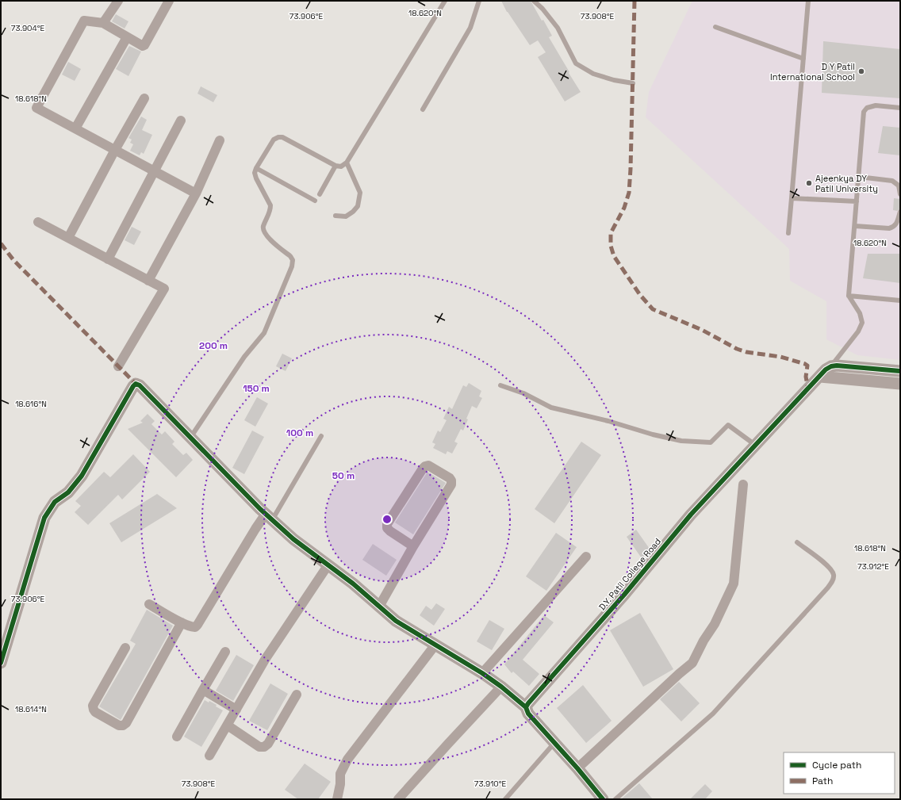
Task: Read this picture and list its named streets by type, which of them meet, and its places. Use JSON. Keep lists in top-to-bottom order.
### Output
{
  "streets": {
    "street": ["D.Y. Patil College Road"]
  },
  "places": ["D Y Patil International School", "Ajeenkya DY Patil University"],
  "legend": ["Cycle path", "Path"],
  "coordinates": [
    "18.620°N",
    "73.906°E",
    "73.908°E",
    "73.904°E",
    "18.618°N",
    "18.616°N",
    "73.912°E",
    "18.614°N",
    "73.910°E"
  ],
  "rings": [
    "200 m",
    "150 m",
    "100 m",
    "50 m"
  ]
}
